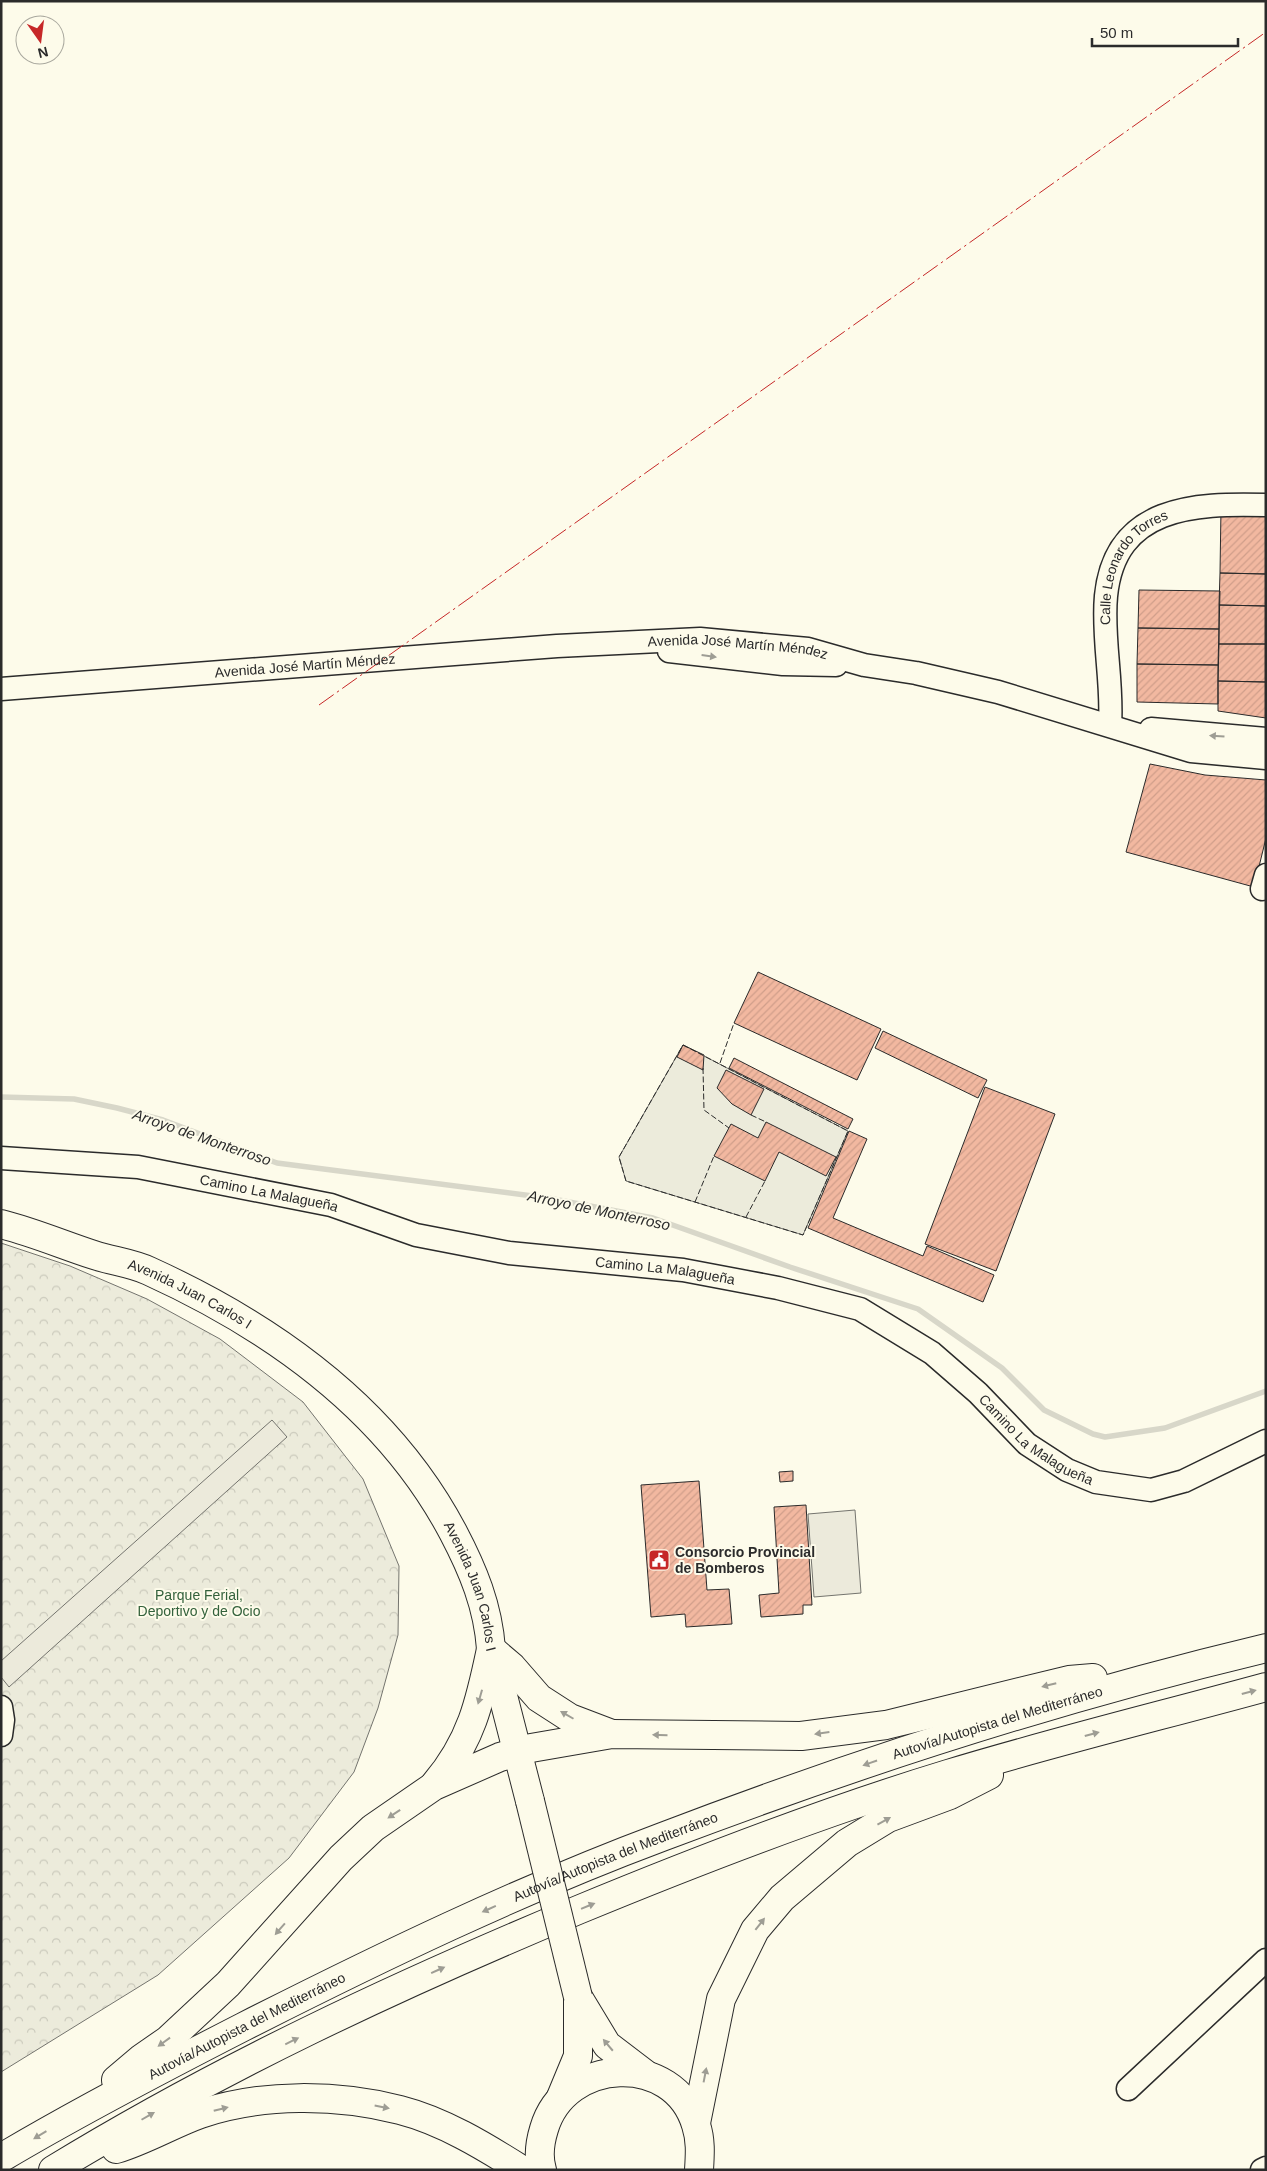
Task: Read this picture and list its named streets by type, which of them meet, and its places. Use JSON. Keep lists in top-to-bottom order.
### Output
{
  "streets": {
    "main road": ["Avenida Juan Carlos I", "Autovía/Autopista del Mediterráneo"],
    "street": ["Calle Leonardo Torres", "Avenida José Martín Méndez", "Camino La Malagueña"]
  },
  "crossings": [
    ["Calle Leonardo Torres", "Avenida José Martín Méndez"]
  ],
  "water": ["Arroyo de Monterroso"],
  "parks": ["Parque Ferial, Deportivo y de Ocio"],
  "places": {
    "public building": ["Consorcio Provincial de Bomberos"]
  },
  "scale_bar": "50 m",
  "north": "bottom"
}
